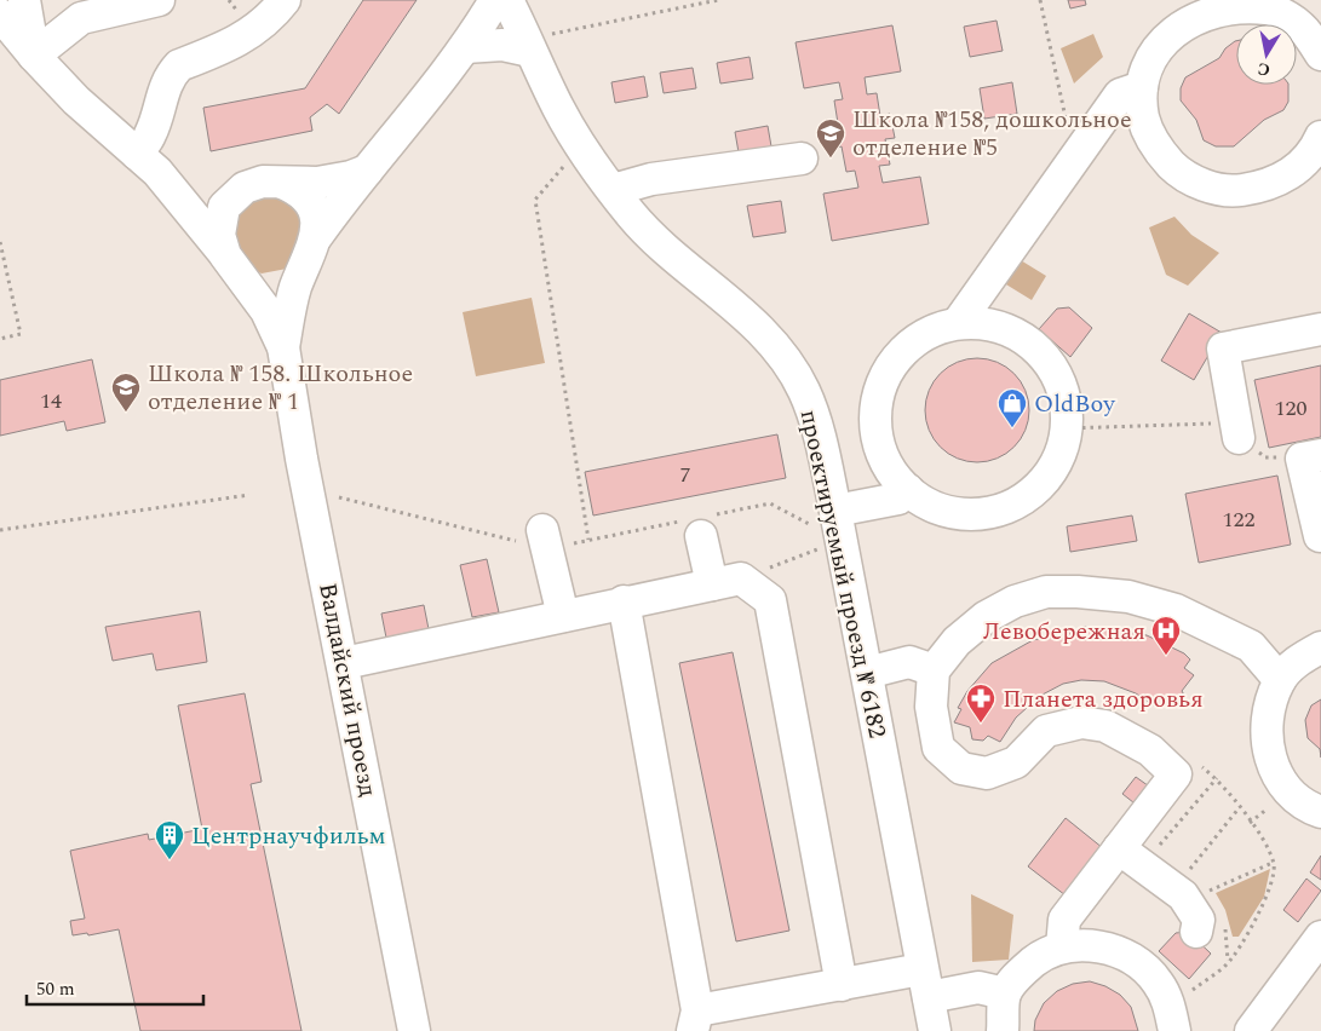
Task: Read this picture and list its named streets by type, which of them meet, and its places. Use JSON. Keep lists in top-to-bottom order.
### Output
{
  "streets": {
    "street": ["проектируемый проезд № 6182", "Валдайский проезд"]
  },
  "places": {
    "school or university": ["Школа №158, дошкольное отделение №5", "Школа № 158. Школьное отделение № 1"],
    "shop": ["OldBoy"],
    "hospital": ["Левобережная"],
    "pharmacy": ["Планета здоровья"],
    "building": ["Центрнаучфильм"]
  },
  "house_numbers": [
    "14",
    "120",
    "7",
    "122"
  ],
  "scale_bar": "50 m",
  "north": "bottom"
}
